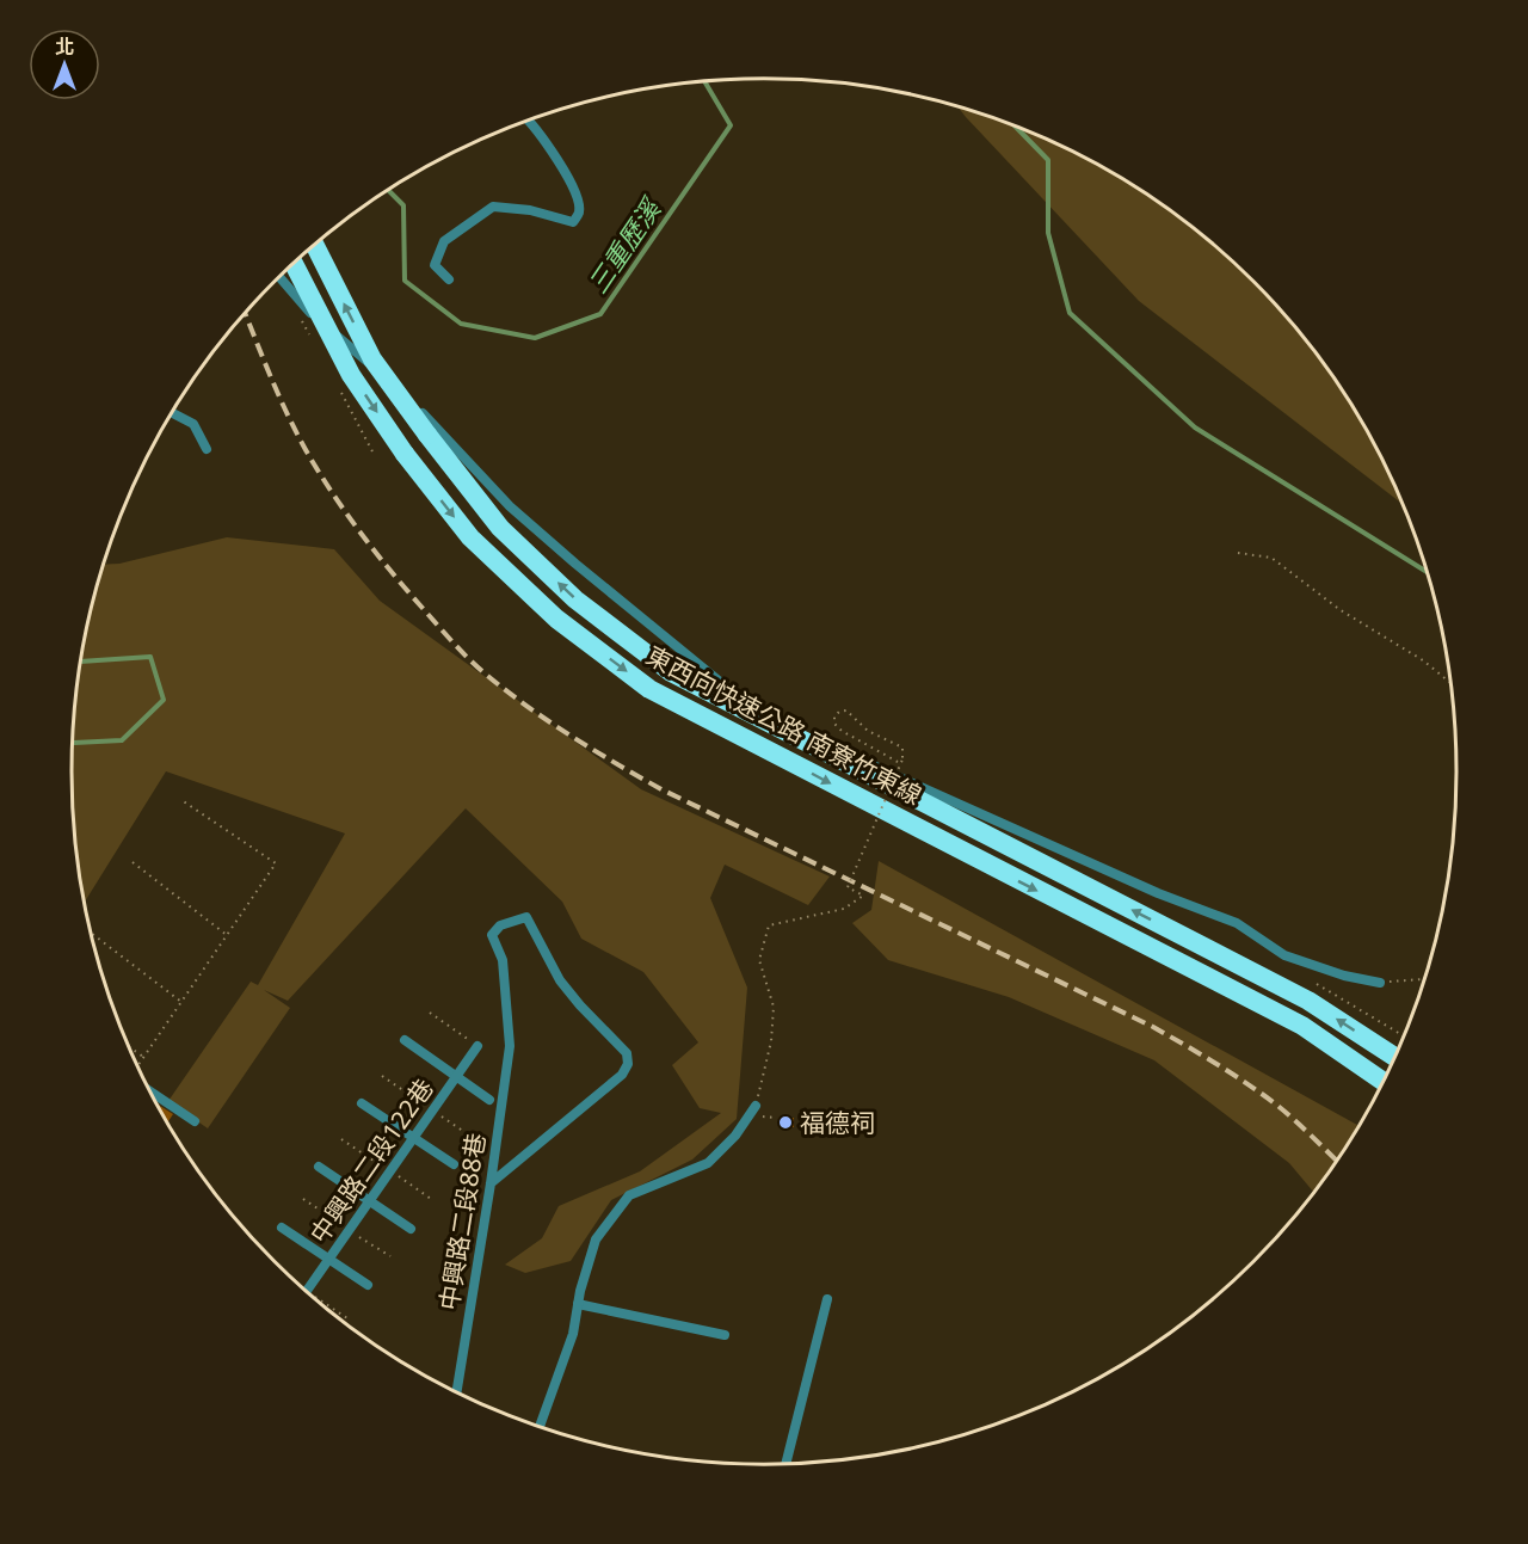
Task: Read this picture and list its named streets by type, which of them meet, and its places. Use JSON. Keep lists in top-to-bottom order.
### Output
{
  "streets": {
    "highway": ["東西向快速公路 南寮竹東線"],
    "lane": ["中興路二段122巷", "中興路二段88巷"]
  },
  "water": ["三重歷溪"],
  "places": ["福德祠"],
  "north": "top"
}
